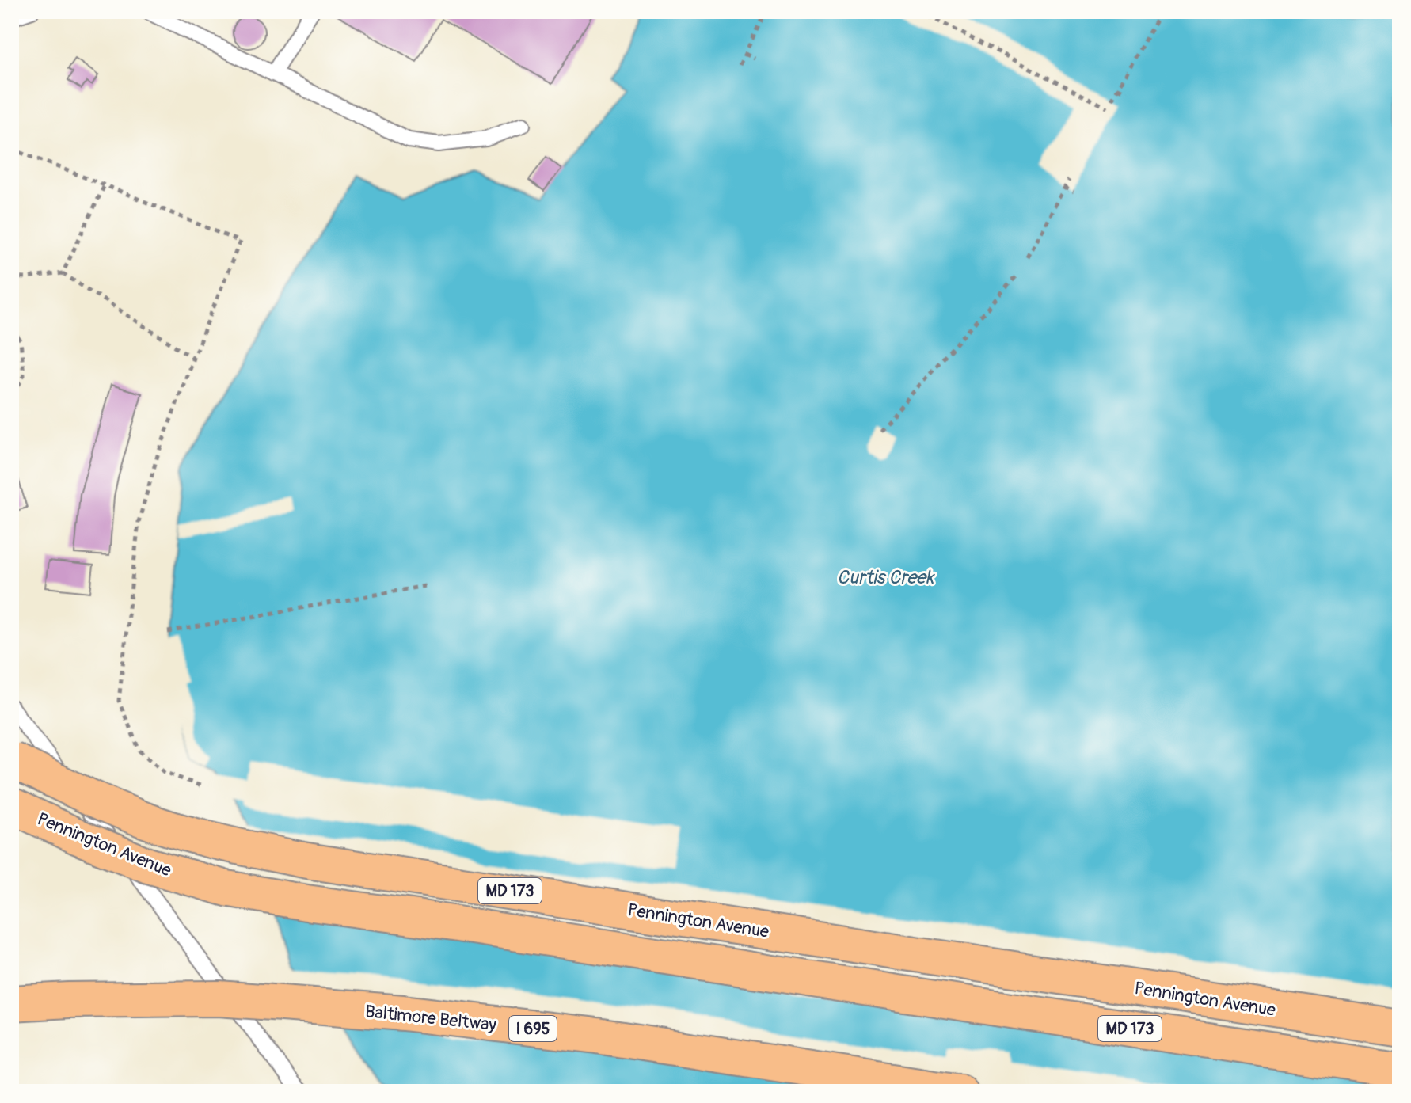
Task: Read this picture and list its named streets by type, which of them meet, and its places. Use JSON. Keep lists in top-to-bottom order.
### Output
{
  "streets": {
    "main road": [
      "Pennington Avenue",
      "MD 173",
      "Baltimore Beltway",
      "I 695"
    ]
  },
  "water": ["Curtis Creek"]
}
